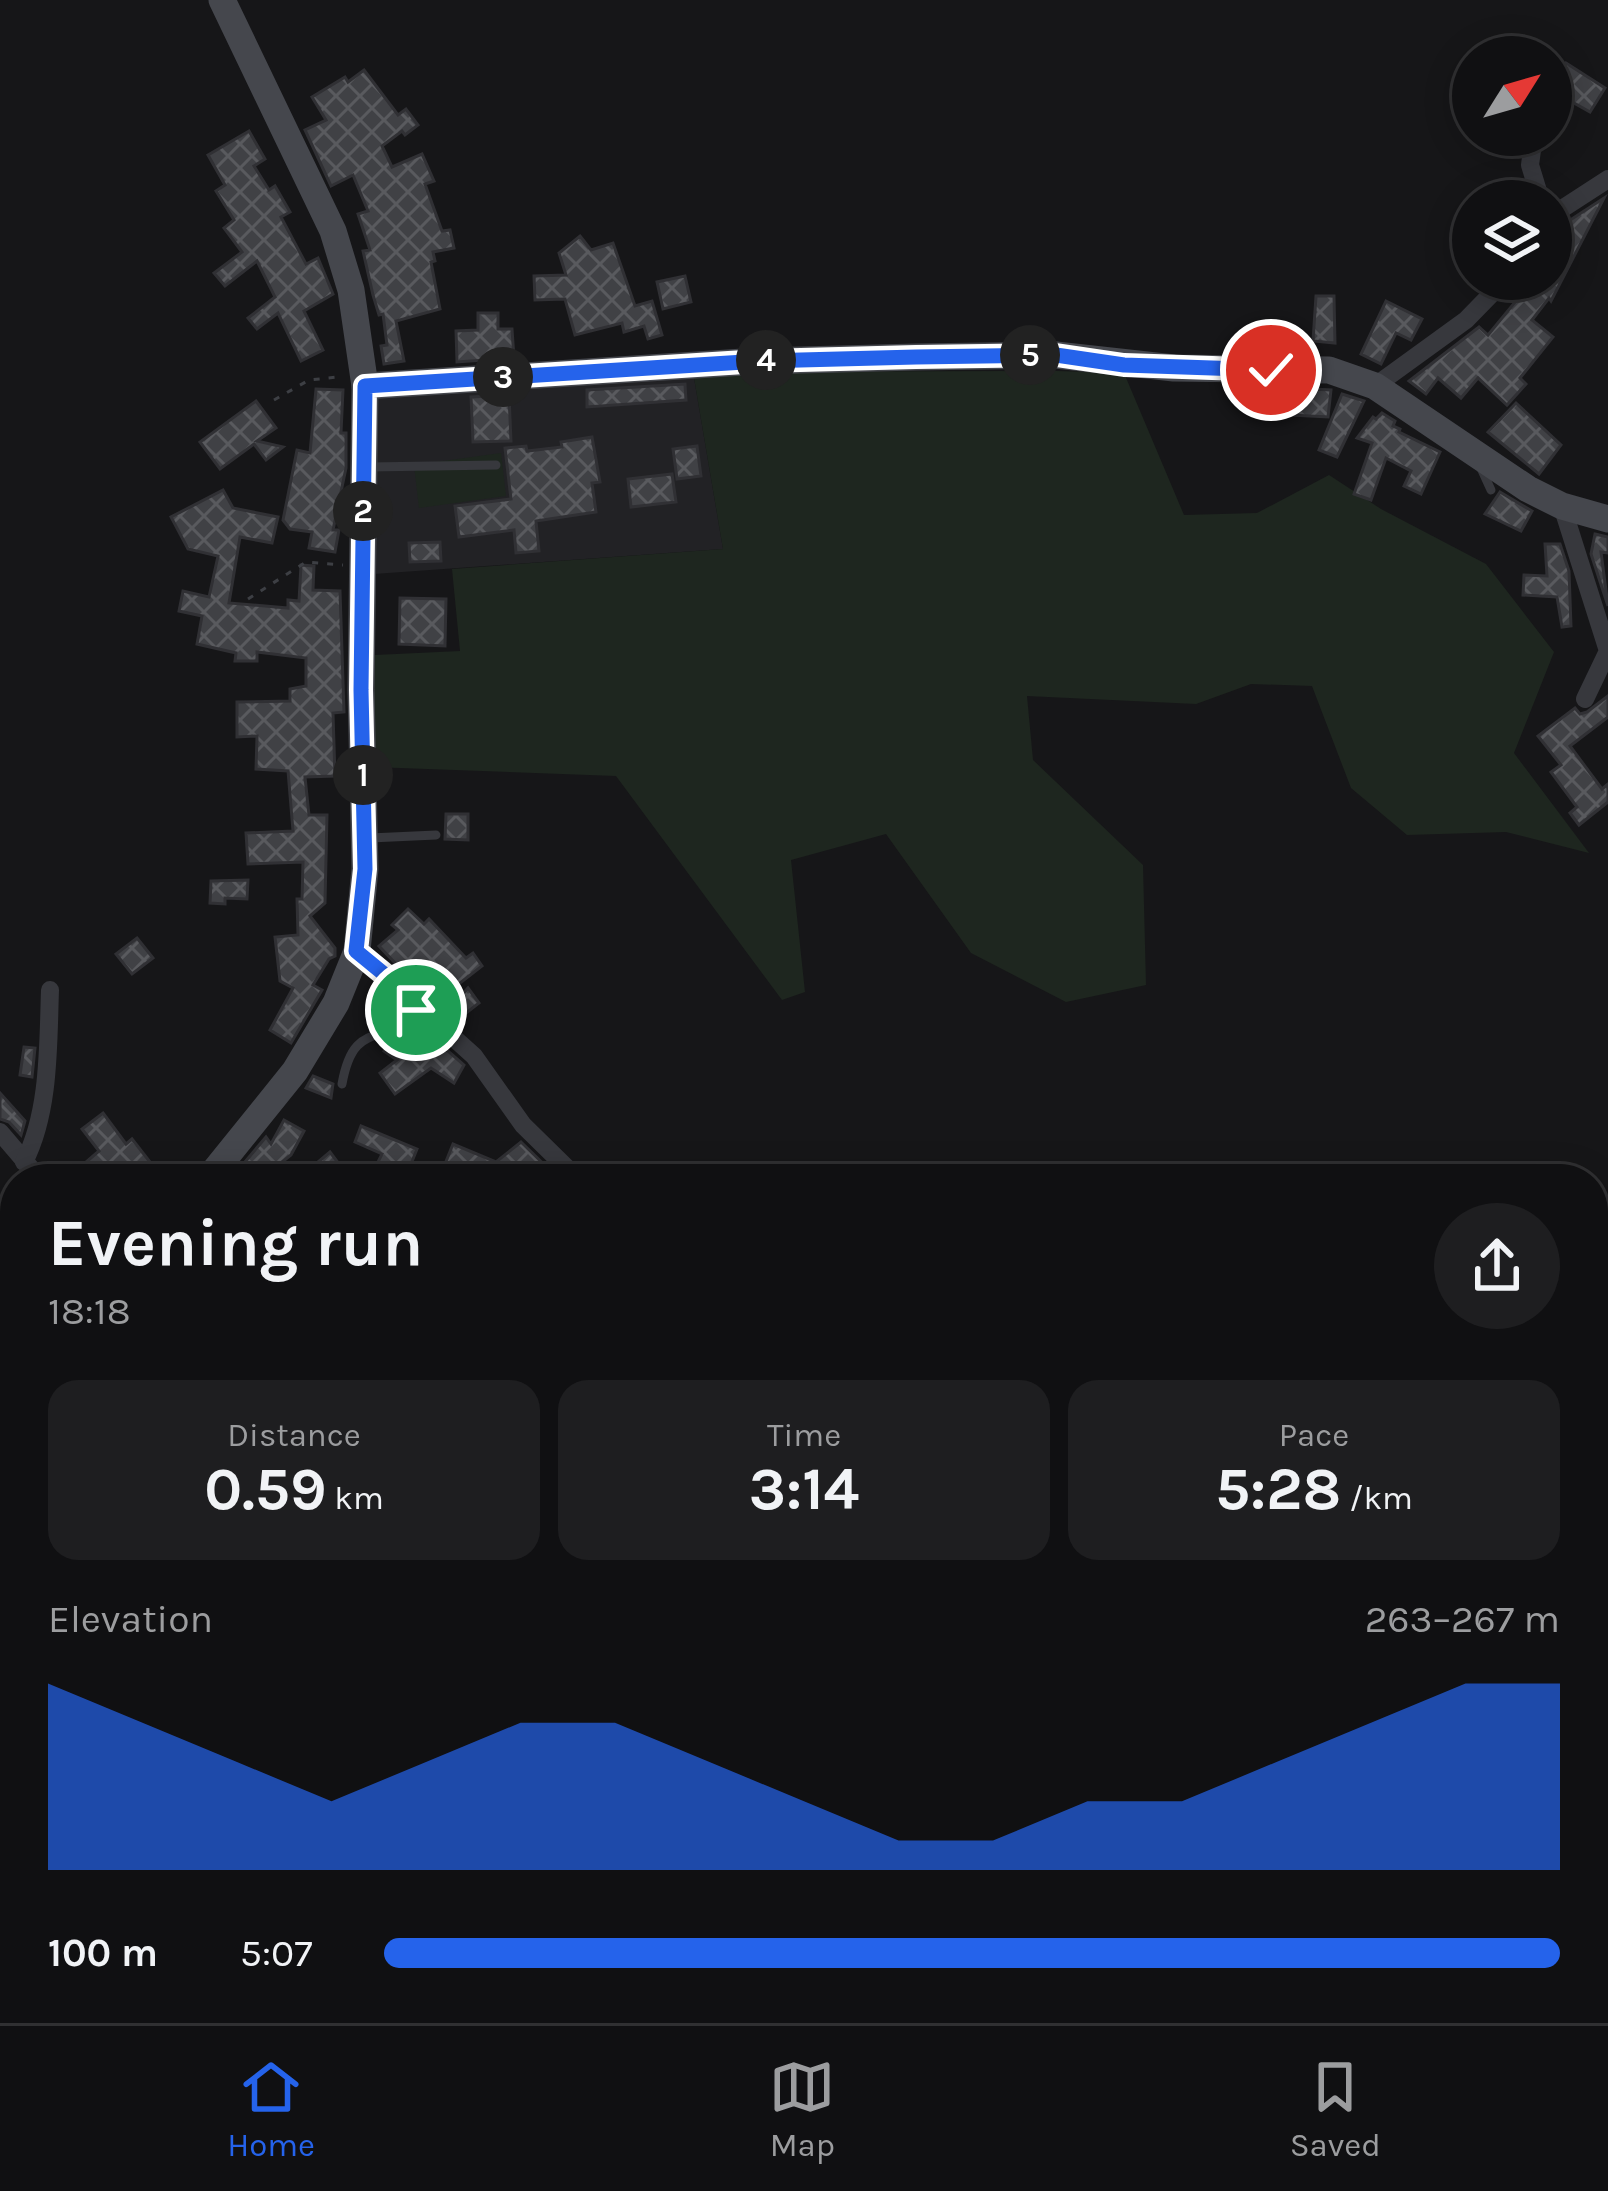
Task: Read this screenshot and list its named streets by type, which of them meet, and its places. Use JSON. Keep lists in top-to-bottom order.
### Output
{
  "north": "top right",
  "page": {
    "pins": [
      "5",
      "4",
      "3",
      "2",
      "1"
    ],
    "heading": ["Evening run", "18:18"],
    "stats": [
      ["Distance", "0.59 km"],
      ["Time", "3:14"],
      ["Pace", "5:28 /km"]
    ],
    "chart": ["Elevation", "263–267 m"],
    "list": [
      {
        "name": "100 m",
        "note": "5:07"
      }
    ],
    "tabs": ["Home", "Map", "Saved"]
  }
}
